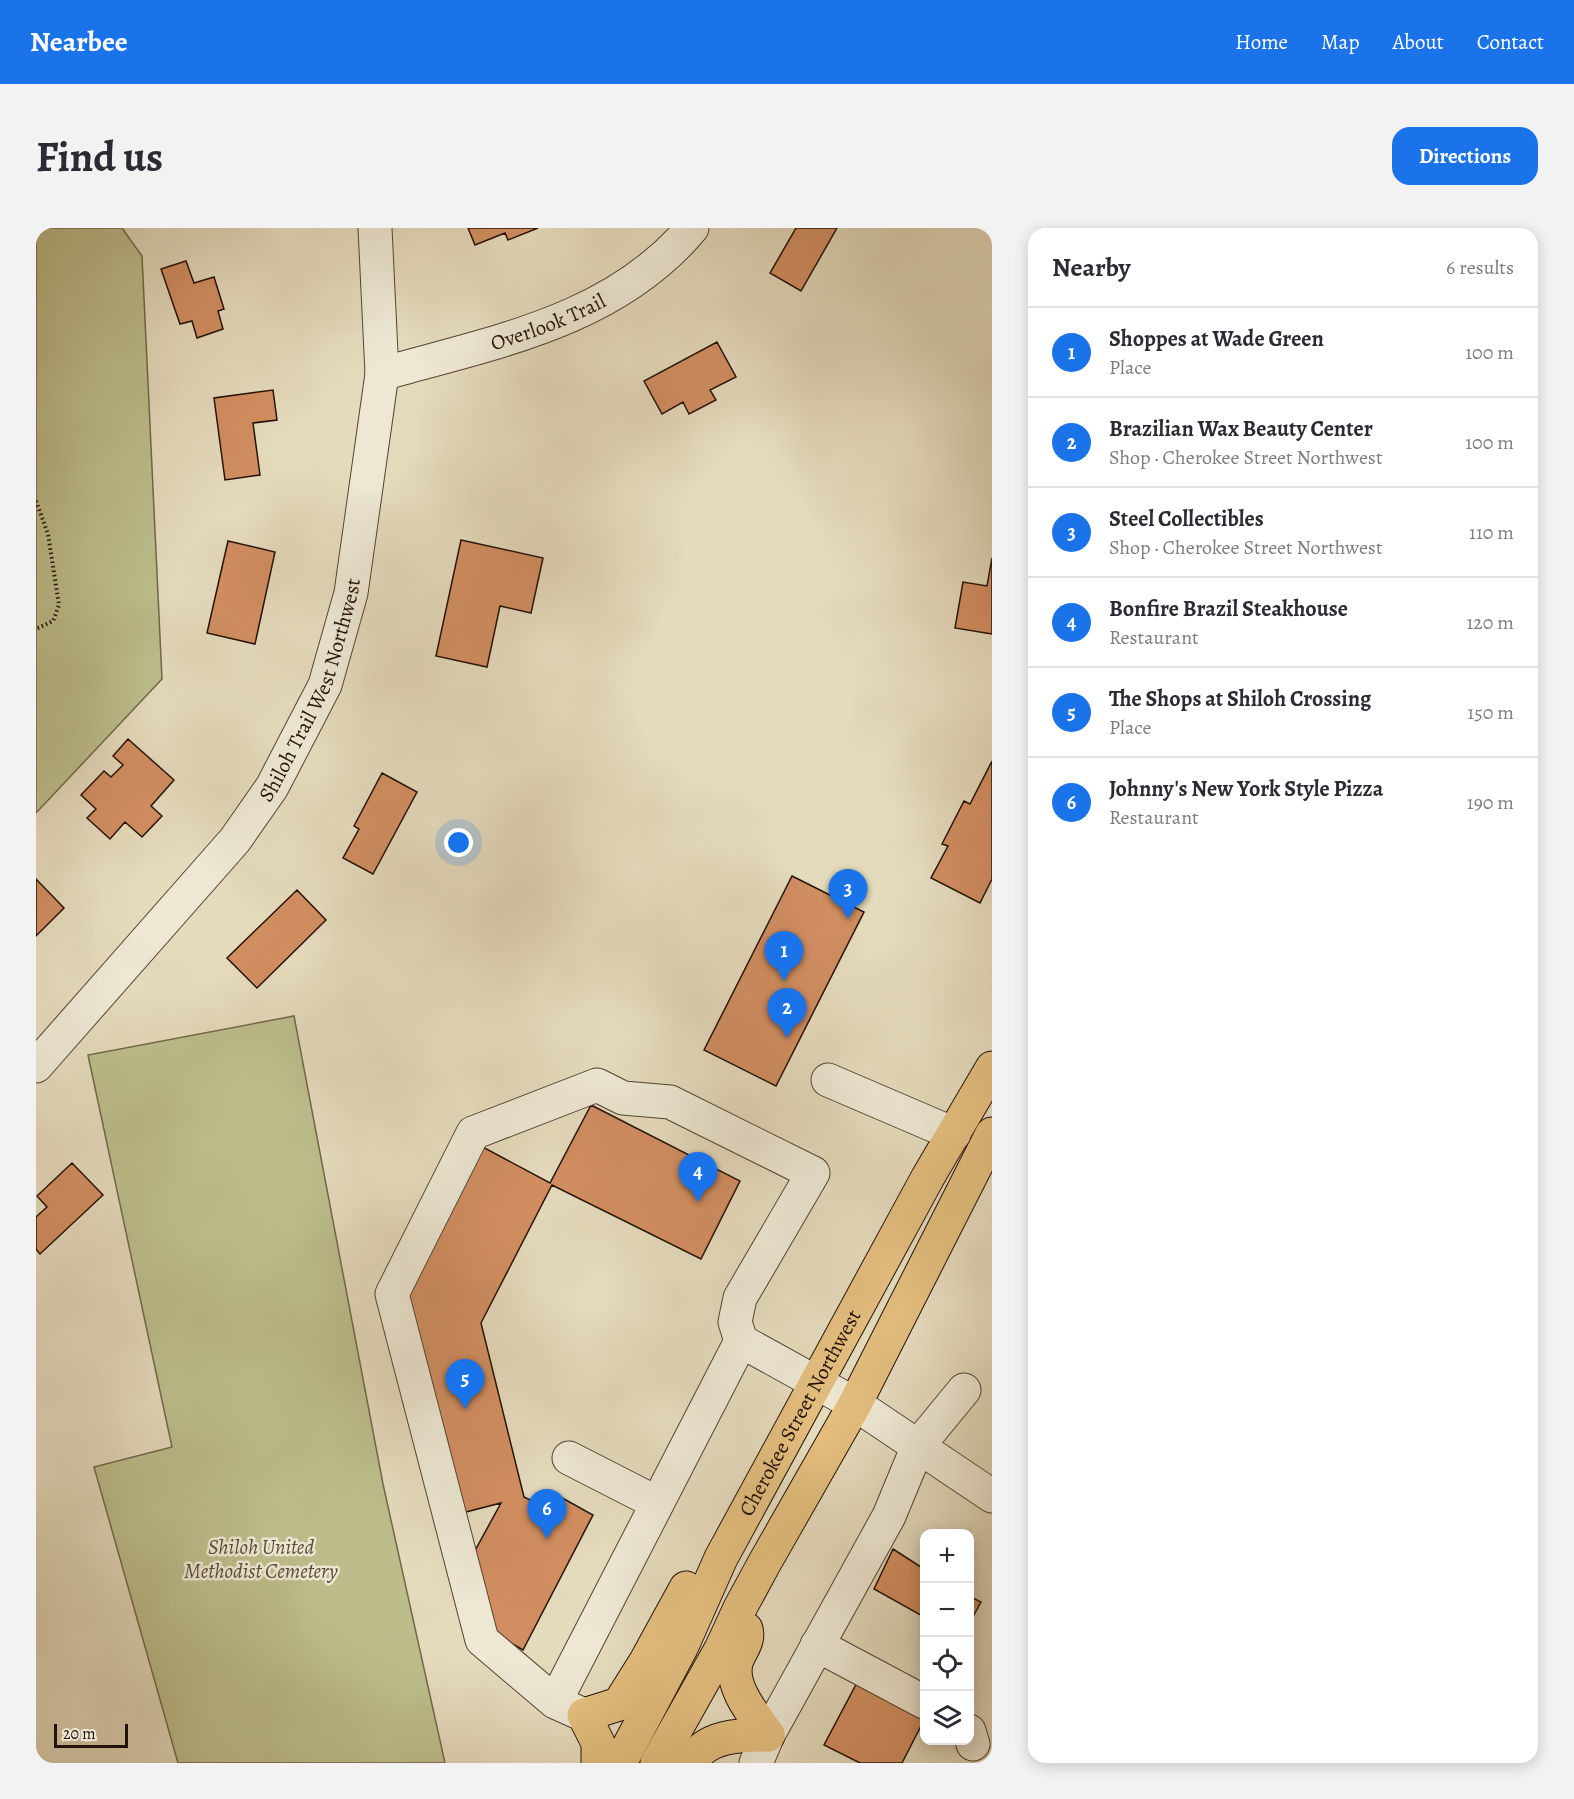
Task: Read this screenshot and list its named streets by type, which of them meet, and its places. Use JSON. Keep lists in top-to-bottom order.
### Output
{
  "streets": {
    "main road": ["Cherokee Street Northwest"],
    "street": ["Overlook Trail", "Shiloh Trail West Northwest"]
  },
  "crossings": [
    ["Overlook Trail", "Shiloh Trail West Northwest"]
  ],
  "parks": ["Shiloh United Methodist Cemetery"],
  "scale_bar": "20 m",
  "page": {
    "header": "Nearbee",
    "nav": [
      "Home",
      "Map",
      "About",
      "Contact"
    ],
    "buttons": "Directions",
    "title": "Find us",
    "heading": ["Nearby", "6 results"],
    "list": [
      {
        "mark": "1",
        "name": "Shoppes at Wade Green",
        "note": "Place",
        "value": "100 m"
      },
      {
        "mark": "2",
        "name": "Brazilian Wax Beauty Center",
        "note": "Shop · Cherokee Street Northwest",
        "value": "100 m"
      },
      {
        "mark": "3",
        "name": "Steel Collectibles",
        "note": "Shop · Cherokee Street Northwest",
        "value": "110 m"
      },
      {
        "mark": "4",
        "name": "Bonfire Brazil Steakhouse",
        "note": "Restaurant",
        "value": "120 m"
      },
      {
        "mark": "5",
        "name": "The Shops at Shiloh Crossing",
        "note": "Place",
        "value": "150 m"
      },
      {
        "mark": "6",
        "name": "Johnny's New York Style Pizza",
        "note": "Restaurant",
        "value": "190 m"
      }
    ],
    "pins": [
      "3",
      "1",
      "2",
      "4",
      "5",
      "6"
    ],
    "map_buttons": ["+", "−"],
    "scale": "20 m"
  }
}
